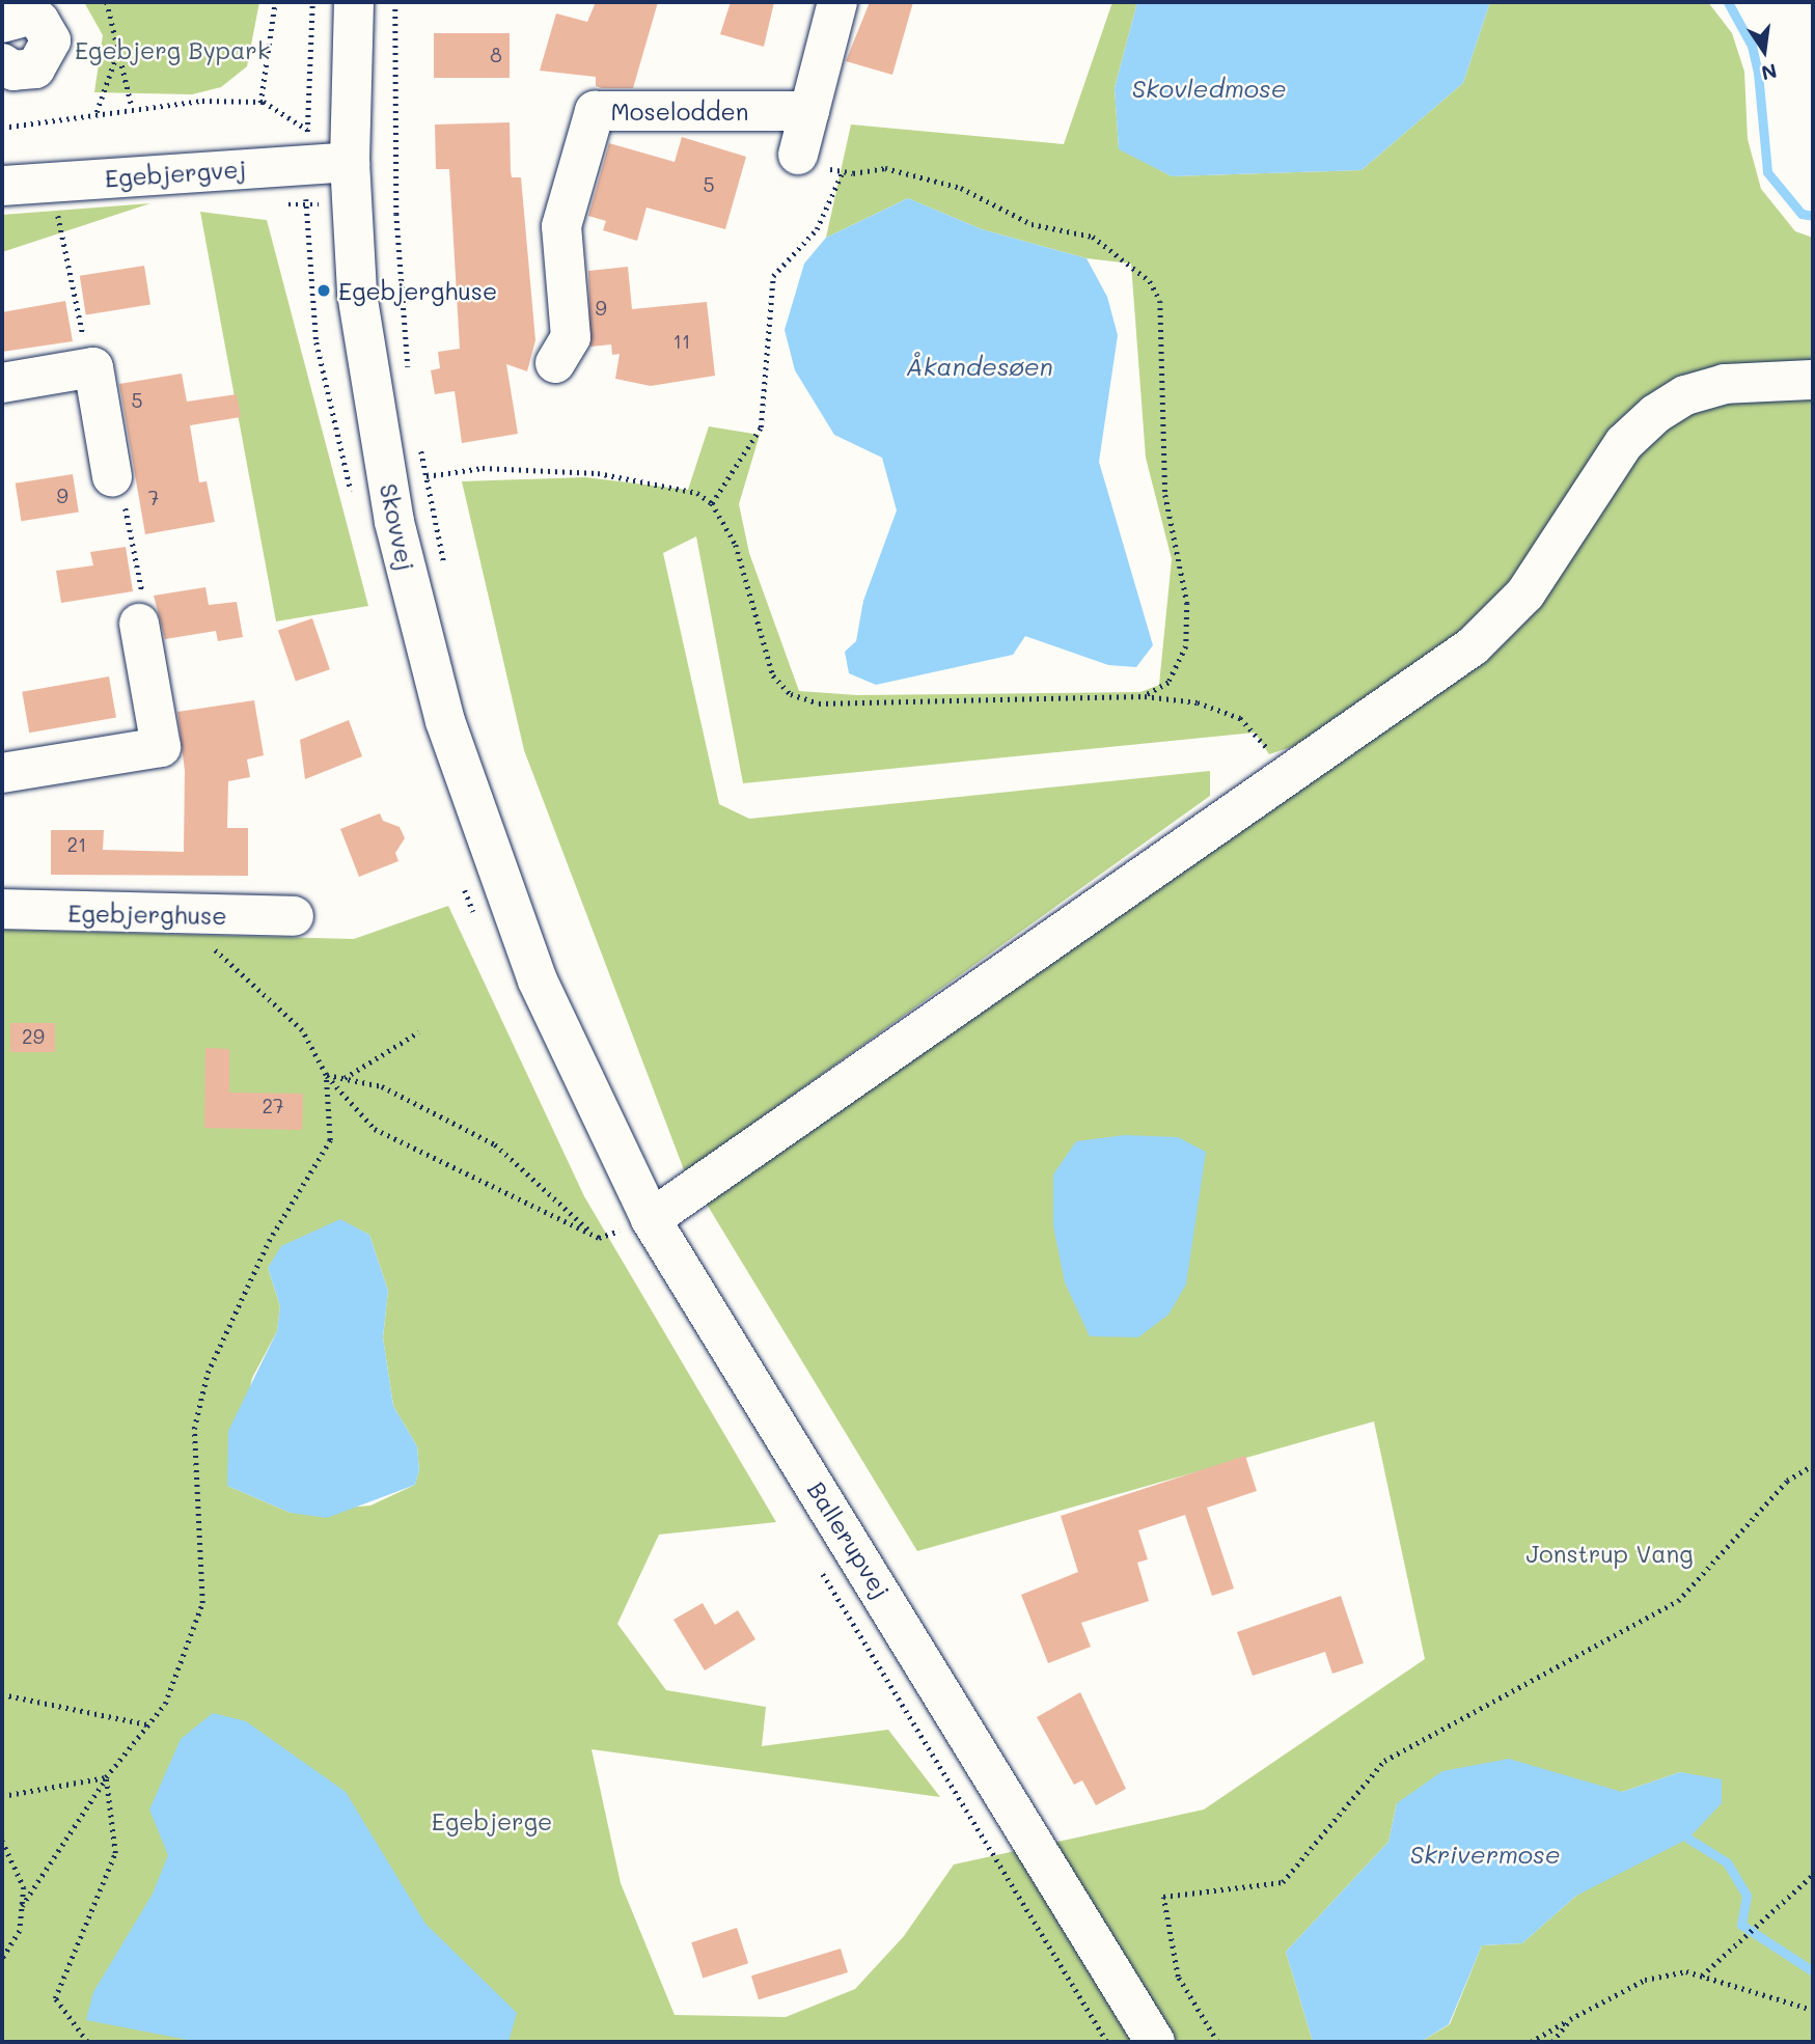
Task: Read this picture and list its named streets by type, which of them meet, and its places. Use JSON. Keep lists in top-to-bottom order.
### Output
{
  "streets": {
    "street": [
      "Moselodden",
      "Egebjergvej",
      "Skovvej",
      "Egebjerghuse",
      "Ballerupvej"
    ]
  },
  "crossings": [
    ["Egebjergvej", "Skovvej"],
    ["Skovvej", "Ballerupvej"]
  ],
  "water": ["Skovledmose", "Åkandesøen", "Skrivermose"],
  "parks": ["Egebjerg Bypark", "Jonstrup Vang", "Egebjerge"],
  "places": ["Egebjerghuse"],
  "house_numbers": [
    "8",
    "5",
    "9",
    "11",
    "5",
    "9",
    "7",
    "21",
    "29",
    "27"
  ],
  "north": "bottom"
}
